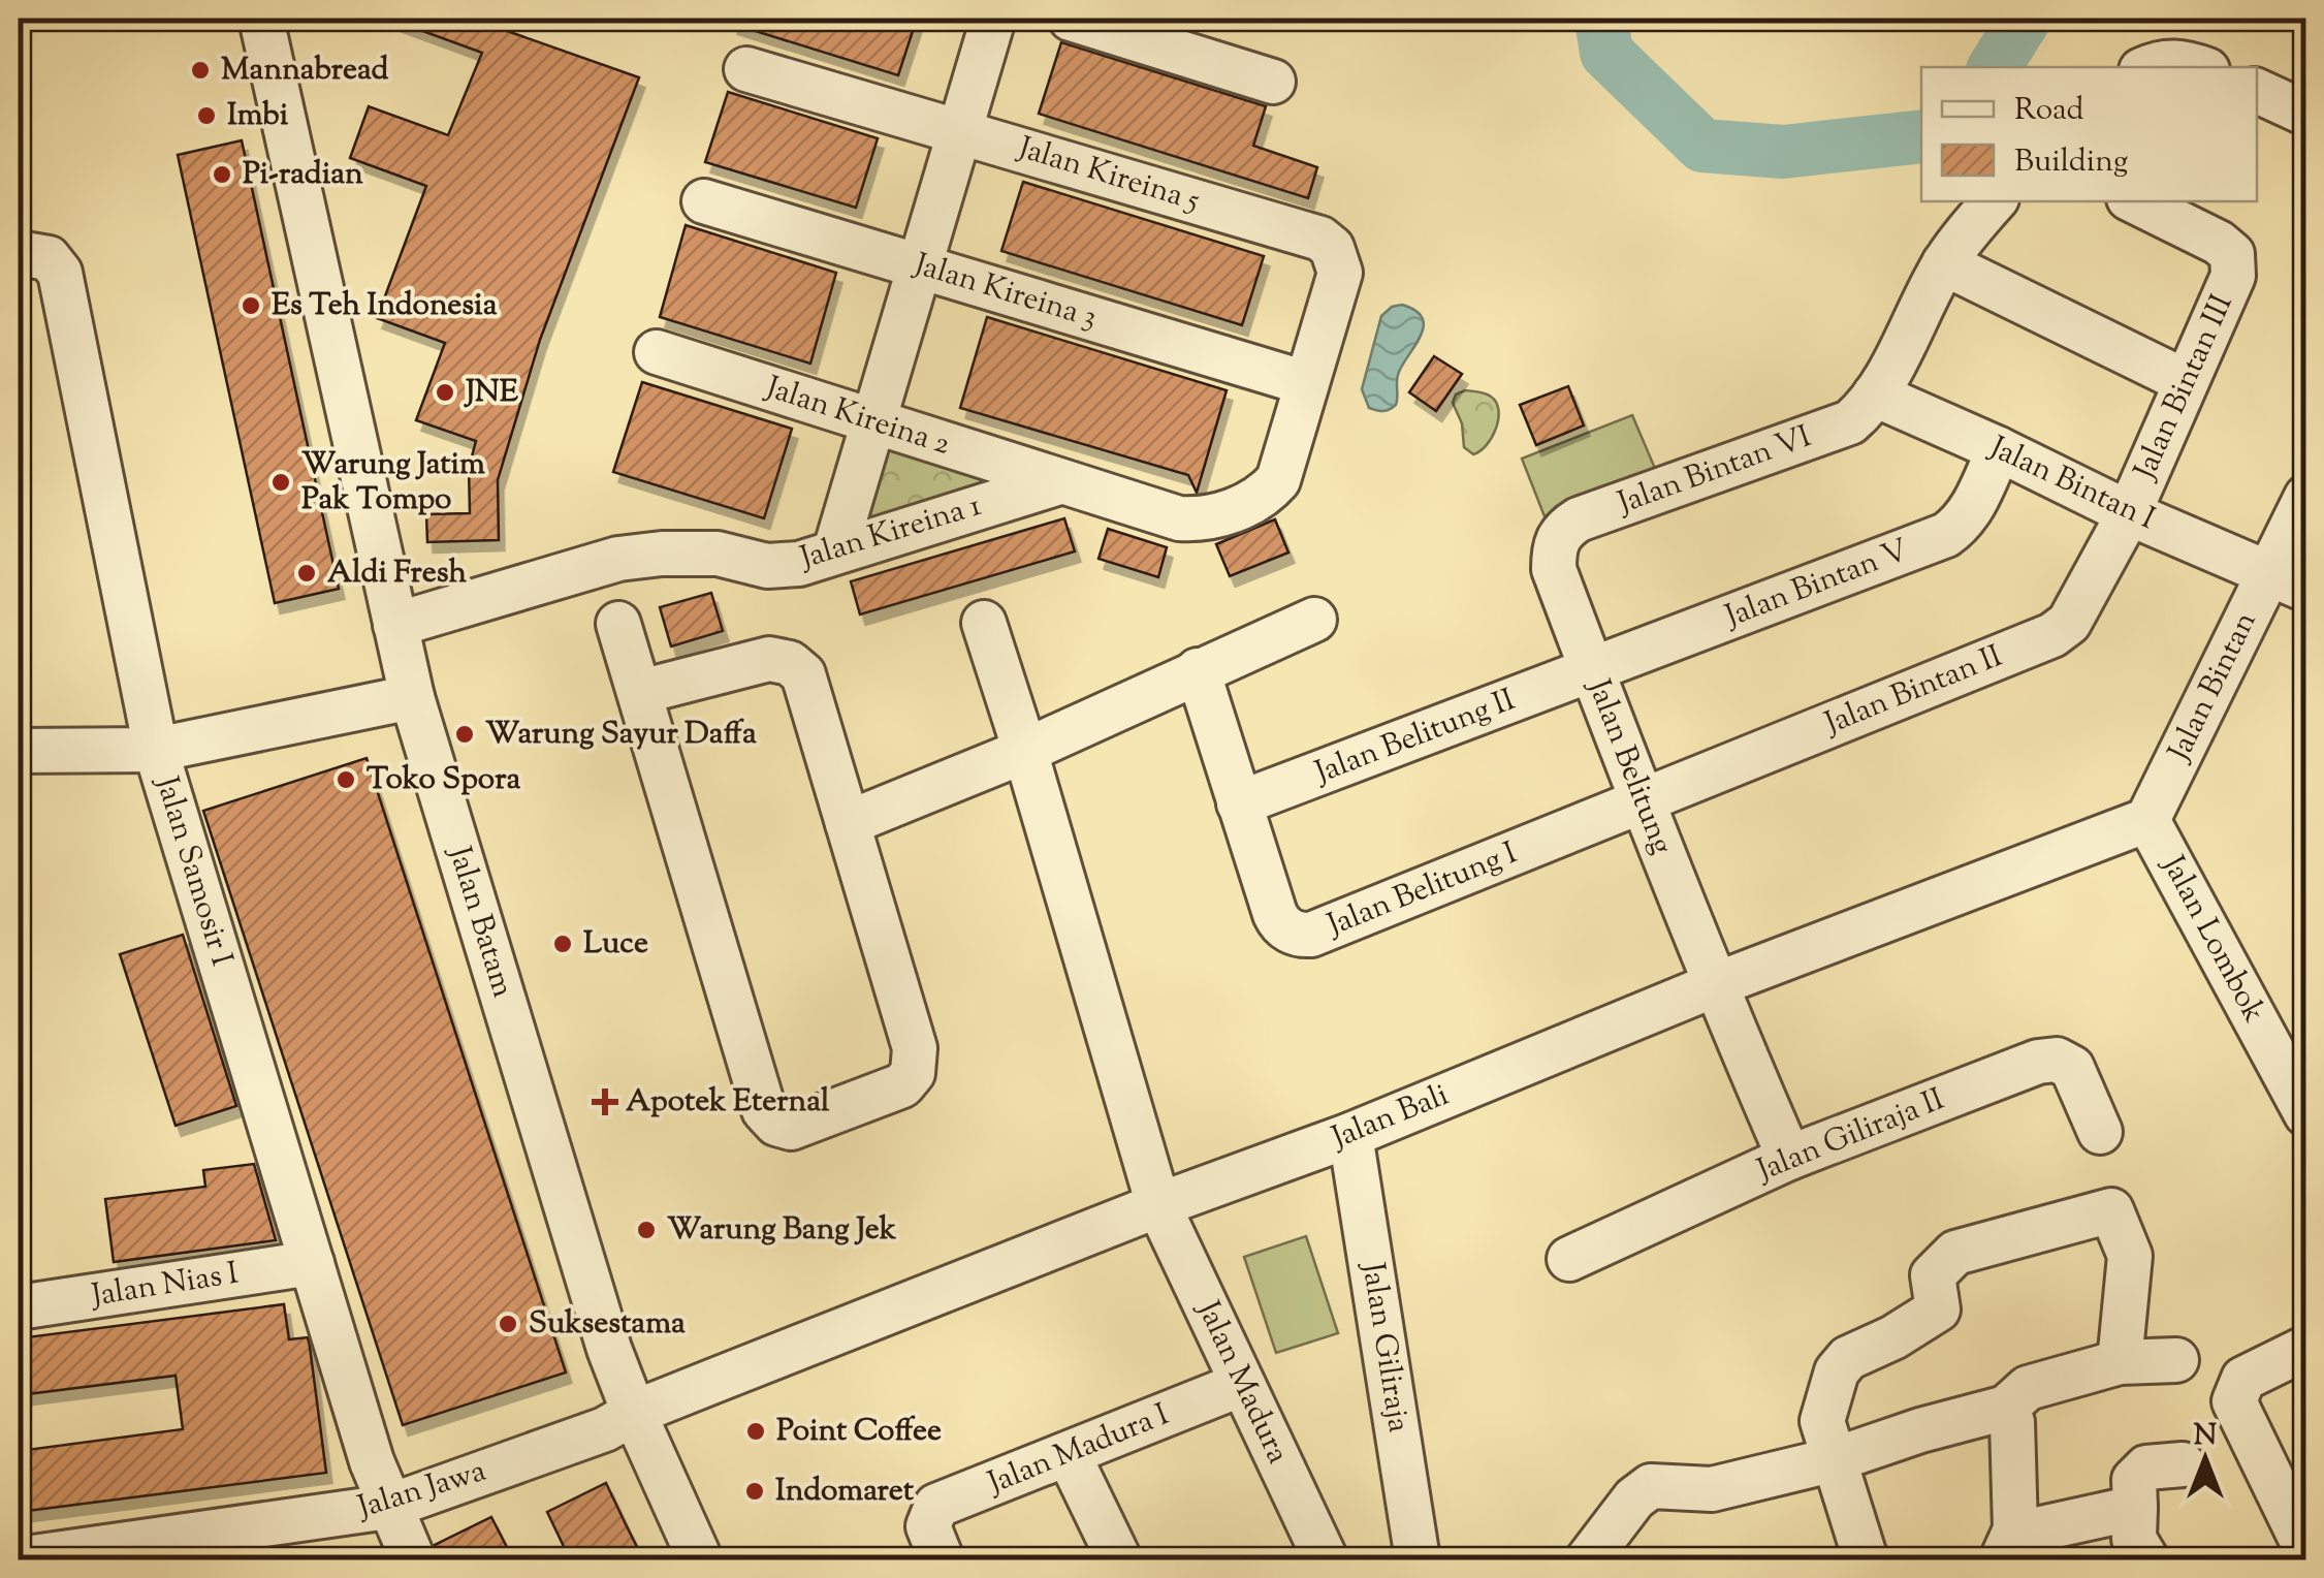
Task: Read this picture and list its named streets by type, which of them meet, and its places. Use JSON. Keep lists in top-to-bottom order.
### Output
{
  "streets": {
    "street": [
      "Jalan Kireina 5",
      "Jalan Kireina 3",
      "Jalan Bintan III",
      "Jalan Kireina 2",
      "Jalan Bintan VI",
      "Jalan Bintan I",
      "Jalan Kireina 1",
      "Jalan Bintan V",
      "Jalan Bintan",
      "Jalan Bintan II",
      "Jalan Belitung II",
      "Jalan Belitung",
      "Jalan Samosir I",
      "Jalan Belitung I",
      "Jalan Batam",
      "Jalan Lombok",
      "Jalan Bali",
      "Jalan Giliraja II",
      "Jalan Nias I",
      "Jalan Giliraja",
      "Jalan Madura",
      "Jalan Madura I",
      "Jalan Jawa"
    ]
  },
  "crossings": [
    ["Jalan Kireina 5", "Jalan Kireina 3"],
    ["Jalan Bintan III", "Jalan Bintan I"],
    ["Jalan Bintan III", "Jalan Bintan II"],
    ["Jalan Kireina 2", "Jalan Kireina 1"],
    ["Jalan Bintan VI", "Jalan Bintan I"],
    ["Jalan Bintan VI", "Jalan Belitung"],
    ["Jalan Bintan I", "Jalan Bintan V"],
    ["Jalan Bintan I", "Jalan Bintan"],
    ["Jalan Bintan I", "Jalan Bintan II"],
    ["Jalan Kireina 1", "Jalan Batam"],
    ["Jalan Bintan V", "Jalan Belitung II"],
    ["Jalan Bintan V", "Jalan Belitung"],
    ["Jalan Bintan", "Jalan Lombok"],
    ["Jalan Bintan", "Jalan Bali"],
    ["Jalan Bintan II", "Jalan Belitung"],
    ["Jalan Bintan II", "Jalan Belitung I"],
    ["Jalan Belitung II", "Jalan Belitung"],
    ["Jalan Belitung II", "Jalan Belitung I"],
    ["Jalan Belitung", "Jalan Belitung I"],
    ["Jalan Belitung", "Jalan Bali"],
    ["Jalan Belitung", "Jalan Giliraja II"],
    ["Jalan Samosir I", "Jalan Nias I"],
    ["Jalan Samosir I", "Jalan Jawa"],
    ["Jalan Batam", "Jalan Bali"],
    ["Jalan Batam", "Jalan Jawa"],
    ["Jalan Lombok", "Jalan Bali"],
    ["Jalan Bali", "Jalan Giliraja"],
    ["Jalan Bali", "Jalan Madura"],
    ["Jalan Bali", "Jalan Jawa"],
    ["Jalan Madura", "Jalan Madura I"]
  ],
  "places": {
    "other": [
      "Mannabread",
      "Imbi",
      "Pi-radian",
      "Es Teh Indonesia",
      "JNE",
      "Warung Jatim Pak Tompo",
      "Aldi Fresh",
      "Warung Sayur Daffa",
      "Toko Spora",
      "Luce",
      "Warung Bang Jek",
      "Suksestama",
      "Point Coffee",
      "Indomaret"
    ],
    "health": ["Apotek Eternal"]
  },
  "legend": ["Road", "Building"],
  "north": "top"
}
